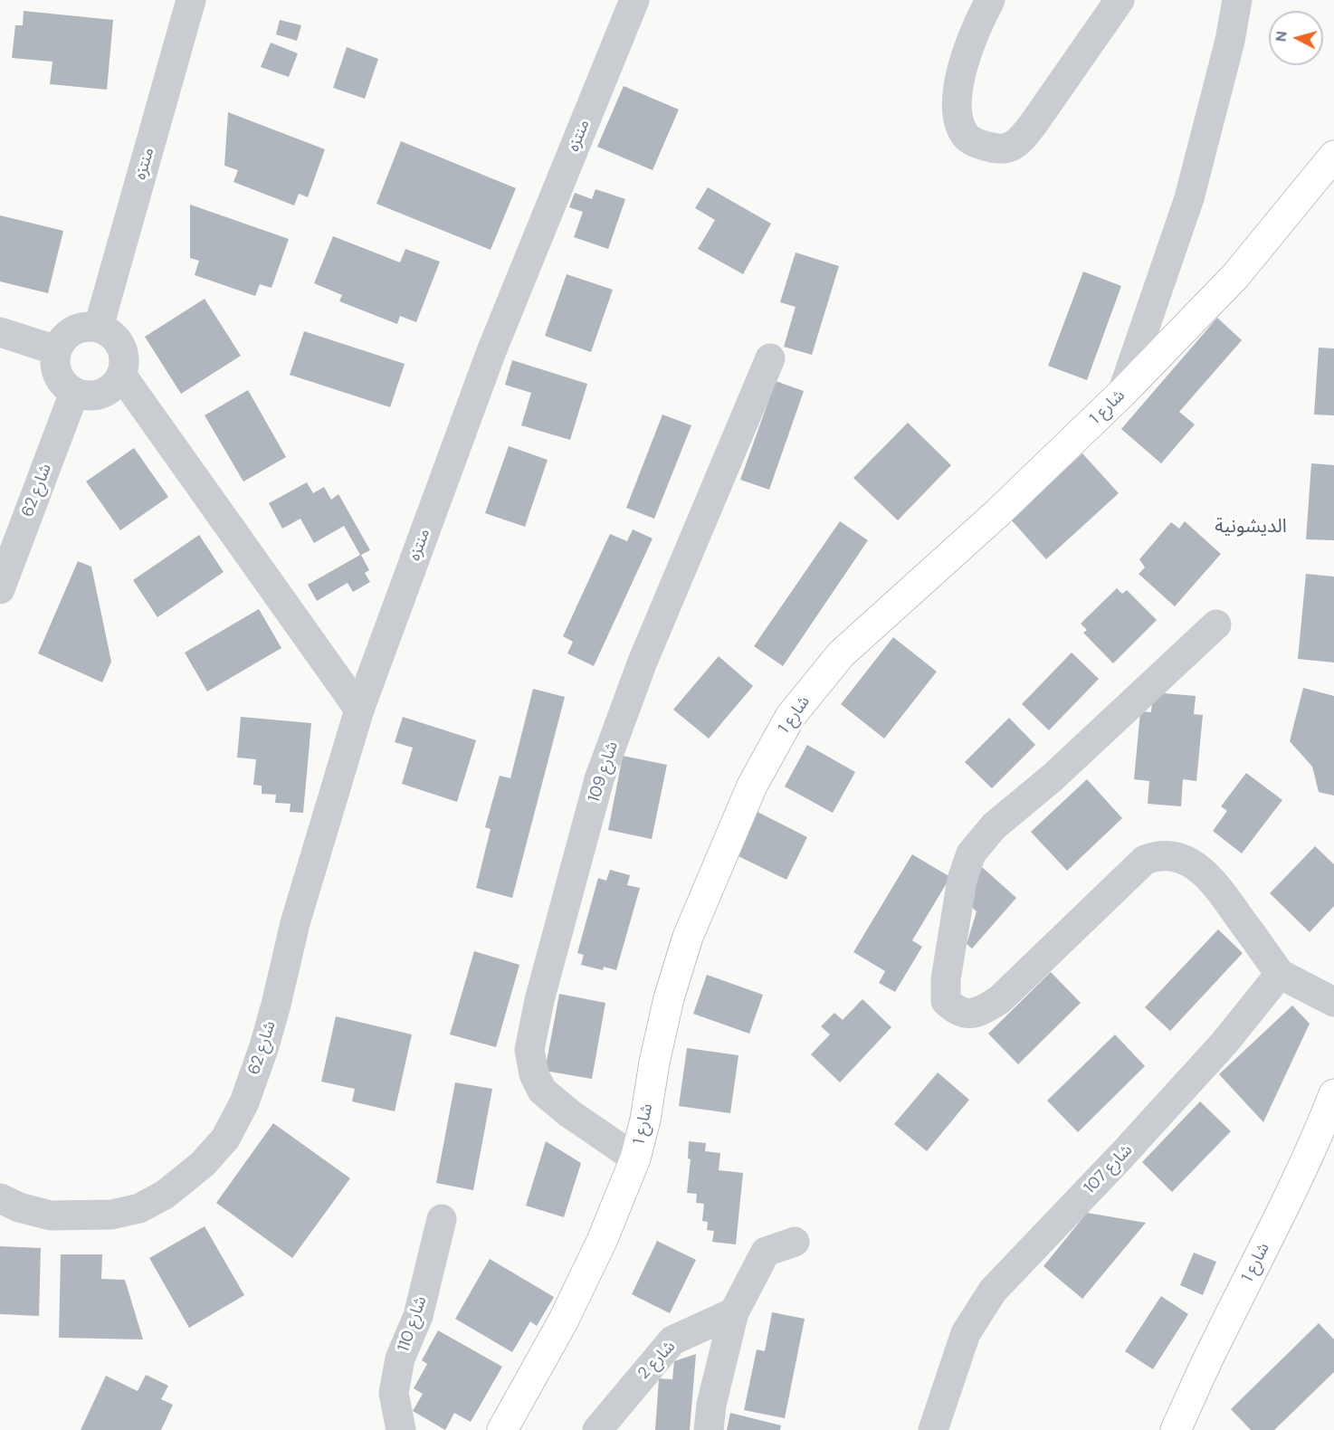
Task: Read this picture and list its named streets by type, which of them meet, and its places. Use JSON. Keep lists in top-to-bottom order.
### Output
{
  "streets": {
    "street": [
      "منتزه",
      "شارع 1",
      "شارع 62",
      "شارع 109",
      "شارع 107",
      "شارع 110",
      "شارع 2"
    ]
  },
  "crossings": [
    ["منتزه", "شارع 62"],
    ["شارع 1", "شارع 109"]
  ],
  "districts": ["الديشونية"],
  "north": "left"
}
